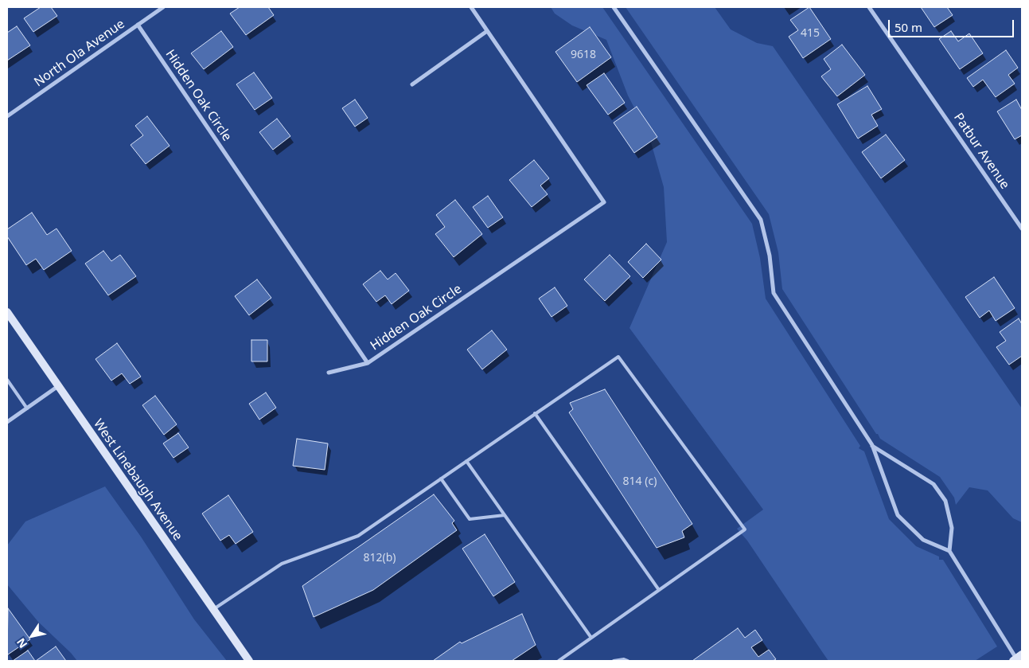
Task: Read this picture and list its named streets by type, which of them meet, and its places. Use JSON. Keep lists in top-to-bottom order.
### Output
{
  "streets": {
    "street": [
      "North Ola Avenue",
      "Hidden Oak Circle",
      "Patbur Avenue",
      "West Linebaugh Avenue"
    ]
  },
  "crossings": [
    ["North Ola Avenue", "Hidden Oak Circle"]
  ],
  "house_numbers": [
    "415",
    "9618",
    "814 (c)",
    "812(b)"
  ],
  "scale_bar": "50 m",
  "north": "bottom left"
}
